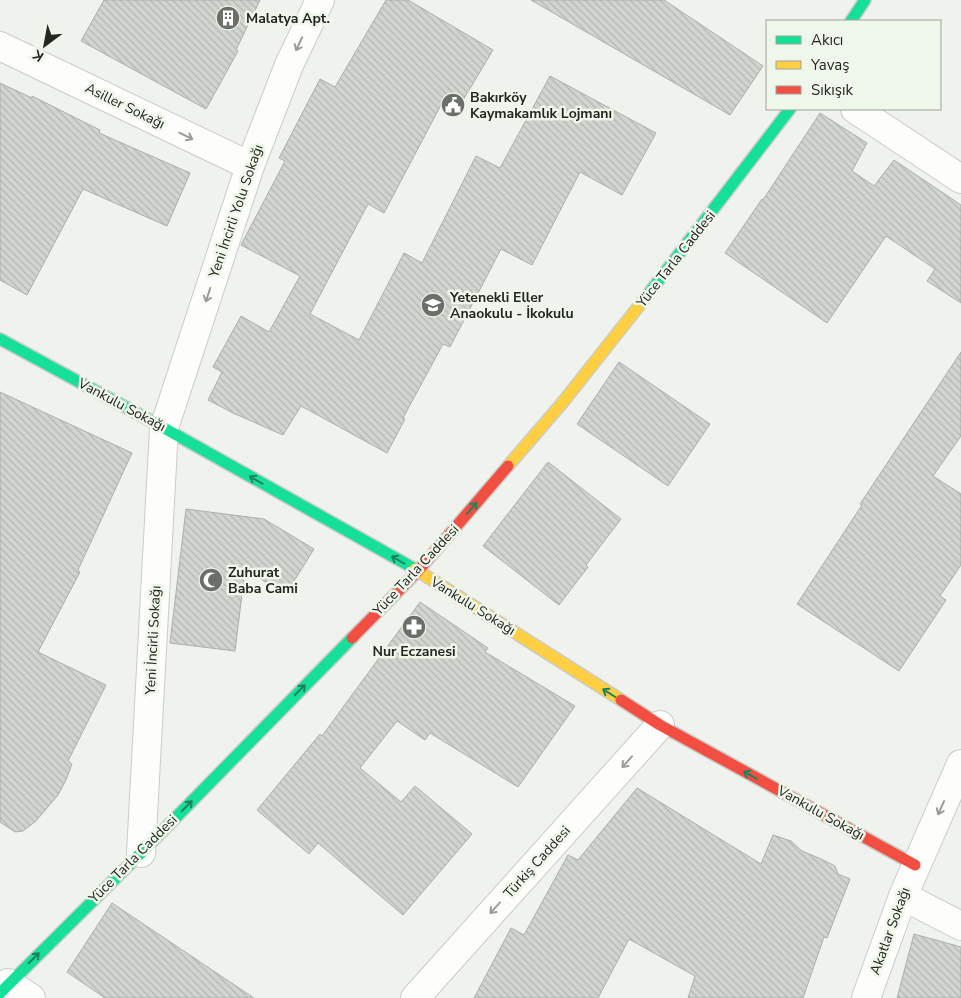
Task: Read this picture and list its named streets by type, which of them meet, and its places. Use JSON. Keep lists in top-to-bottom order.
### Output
{
  "streets": {
    "main road": ["Yüce Tarla Caddesi", "Vankulu Sokağı"],
    "street": [
      "Asiller Sokağı",
      "Yeni İncirli Yolu Sokağı",
      "Yeni İncirli Sokağı",
      "Türkiş Caddesi",
      "Akatlar Sokağı"
    ]
  },
  "crossings": [
    ["Asiller Sokağı", "Yeni İncirli Yolu Sokağı"],
    ["Yeni İncirli Yolu Sokağı", "Vankulu Sokağı"],
    ["Yeni İncirli Yolu Sokağı", "Yeni İncirli Sokağı"],
    ["Yüce Tarla Caddesi", "Vankulu Sokağı"],
    ["Yüce Tarla Caddesi", "Yeni İncirli Sokağı"],
    ["Vankulu Sokağı", "Yeni İncirli Sokağı"],
    ["Vankulu Sokağı", "Türkiş Caddesi"],
    ["Vankulu Sokağı", "Akatlar Sokağı"]
  ],
  "one_way": [
    "Asiller Sokağı",
    "Yeni İncirli Yolu Sokağı",
    "Yüce Tarla Caddesi",
    "Vankulu Sokağı",
    "Türkiş Caddesi",
    "Akatlar Sokağı"
  ],
  "places": {
    "building": ["Malatya Apt."],
    "public building": ["Bakırköy Kaymakamlık Lojmanı"],
    "school or university": ["Yetenekli Eller Anaokulu - İkokulu"],
    "mosque": ["Zuhurat Baba Cami"],
    "pharmacy": ["Nur Eczanesi"]
  },
  "legend": ["Akıcı", "Yavaş", "Sıkışık"],
  "north": "bottom left"
}
